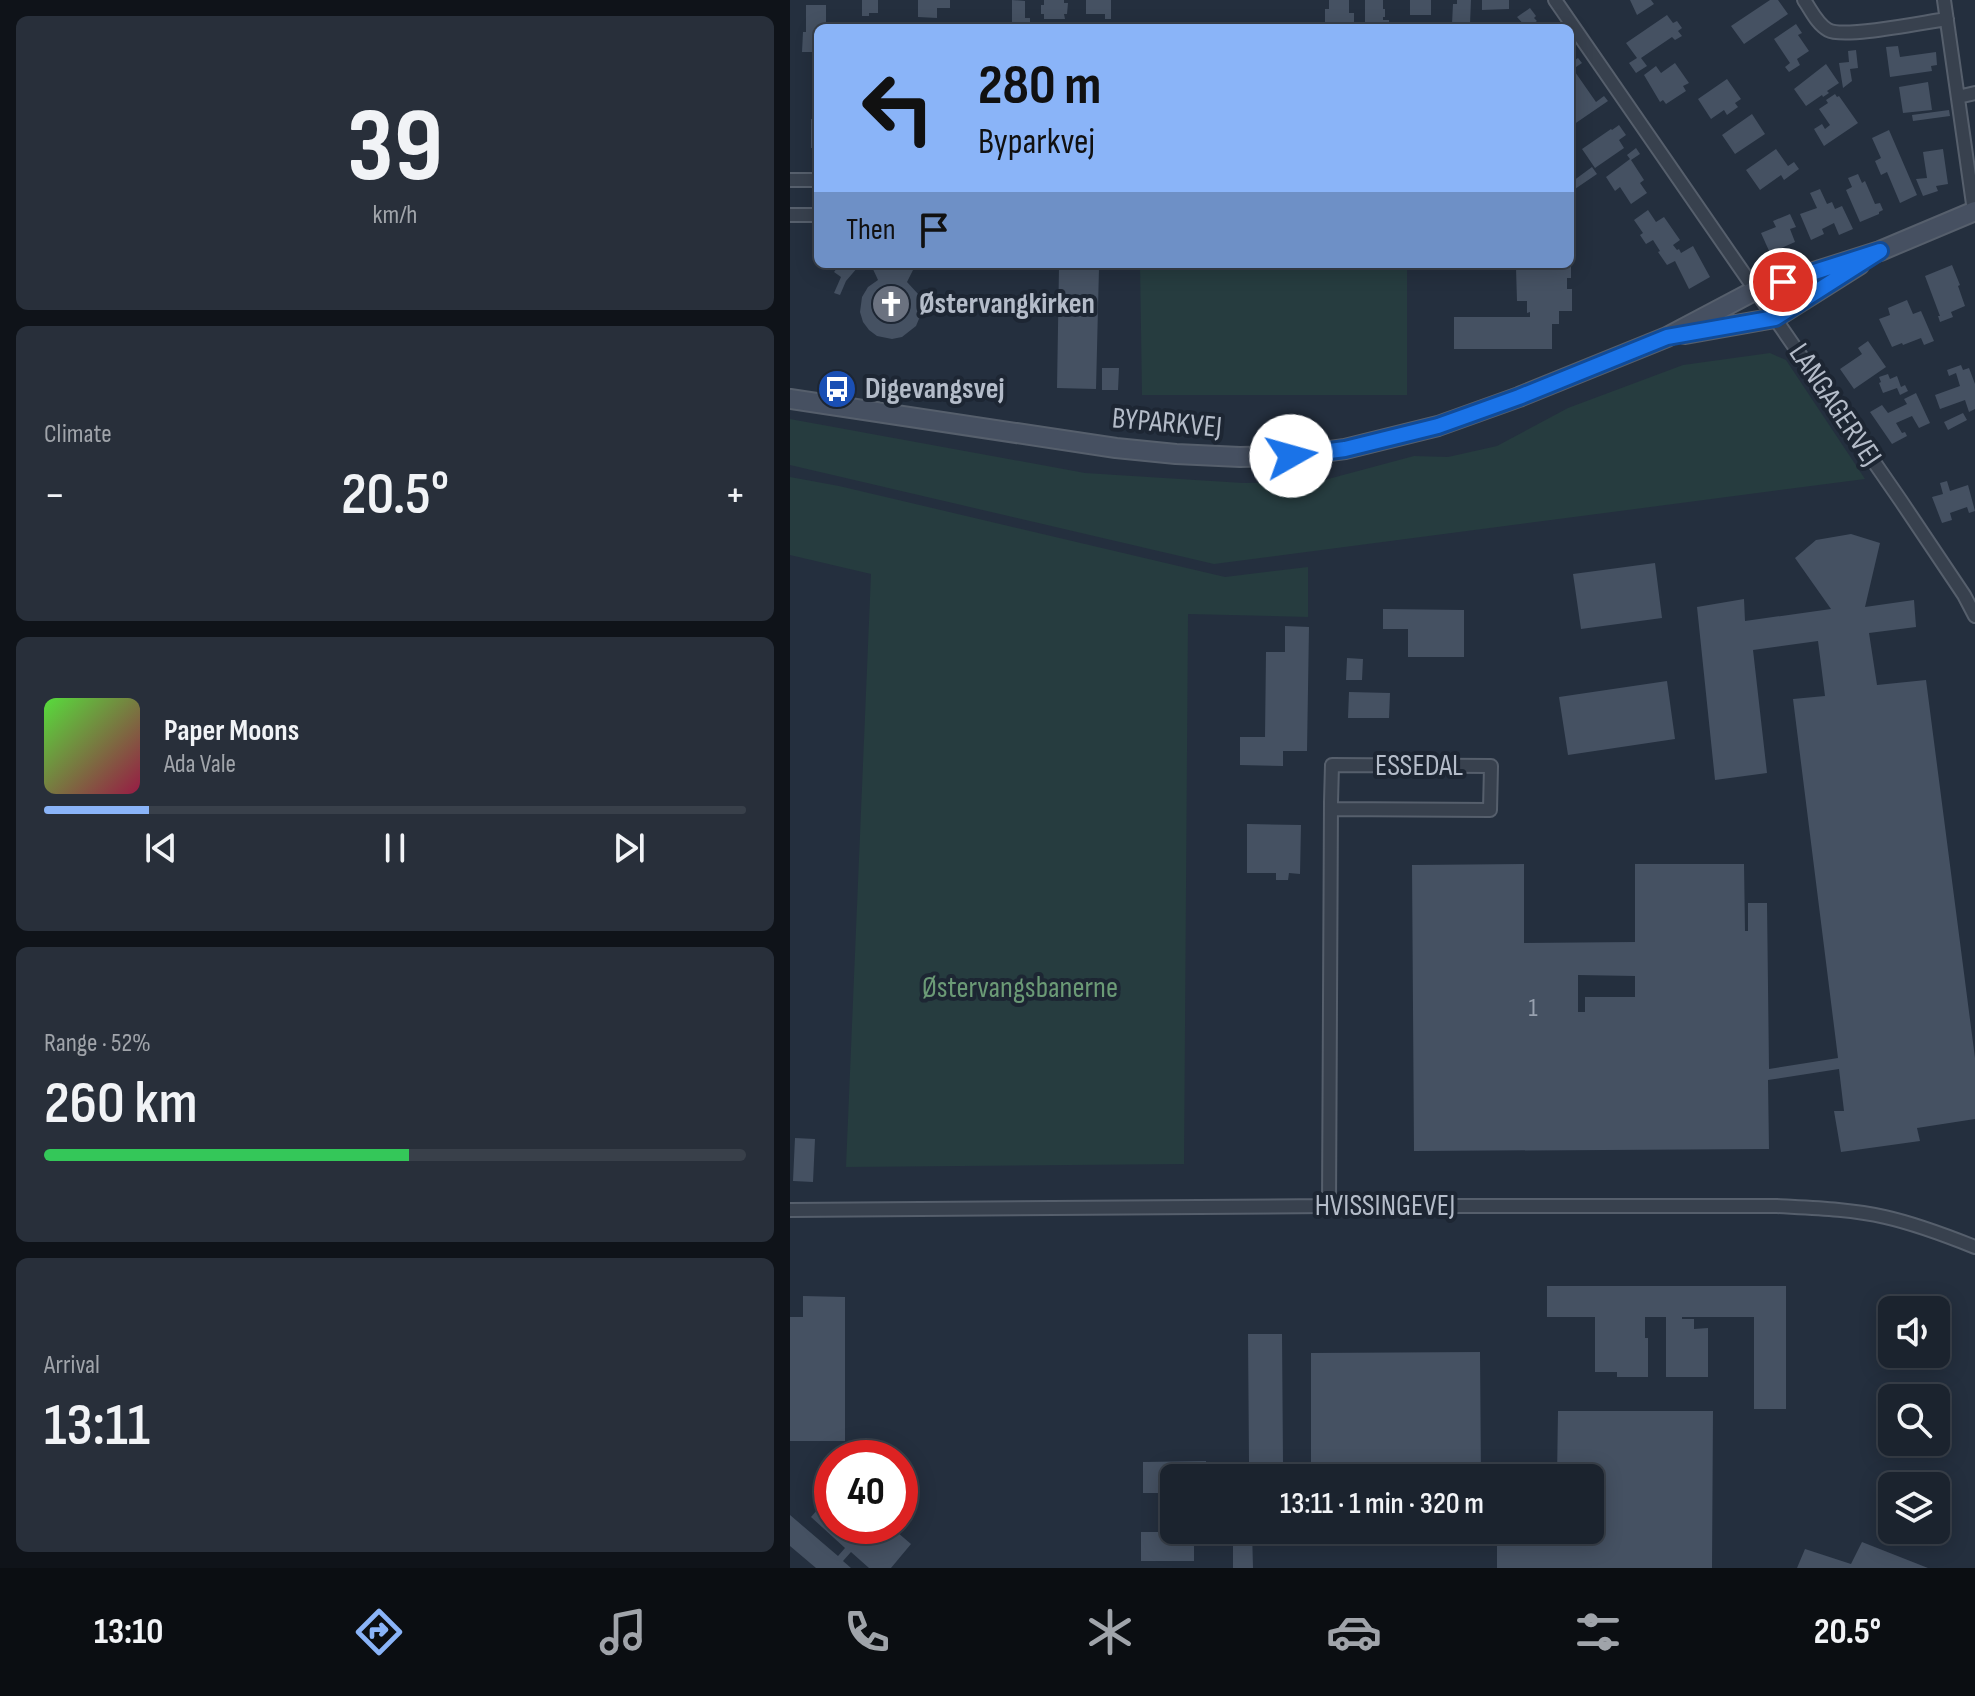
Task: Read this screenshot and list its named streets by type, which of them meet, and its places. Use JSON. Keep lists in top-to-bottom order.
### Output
{
  "streets": {
    "street": [
      "LANGAGERVEJ",
      "BYPARKVEJ",
      "ESSEDAL",
      "HVISSINGEVEJ"
    ]
  },
  "crossings": [
    ["LANGAGERVEJ", "BYPARKVEJ"],
    ["ESSEDAL", "HVISSINGEVEJ"]
  ],
  "parks": ["Østervangsbanerne"],
  "places": {
    "church": ["Østervangkirken"],
    "bus stop": ["Digevangsvej"]
  },
  "house_numbers": ["1"],
  "page": {
    "tile": [
      ["39", "km/h"],
      "Climate",
      ["Range · 52%", "260 km"],
      ["Arrival", "13:11"]
    ],
    "turn": ["280 m", "Byparkvej"],
    "then": "Then",
    "heat": ["−", "20.5°", "+"],
    "song": ["Paper Moons", "Ada Vale"],
    "limit": "40",
    "trip": "13:11 · 1 min · 320 m",
    "tabs": ["13:10", "20.5°"]
  }
}
